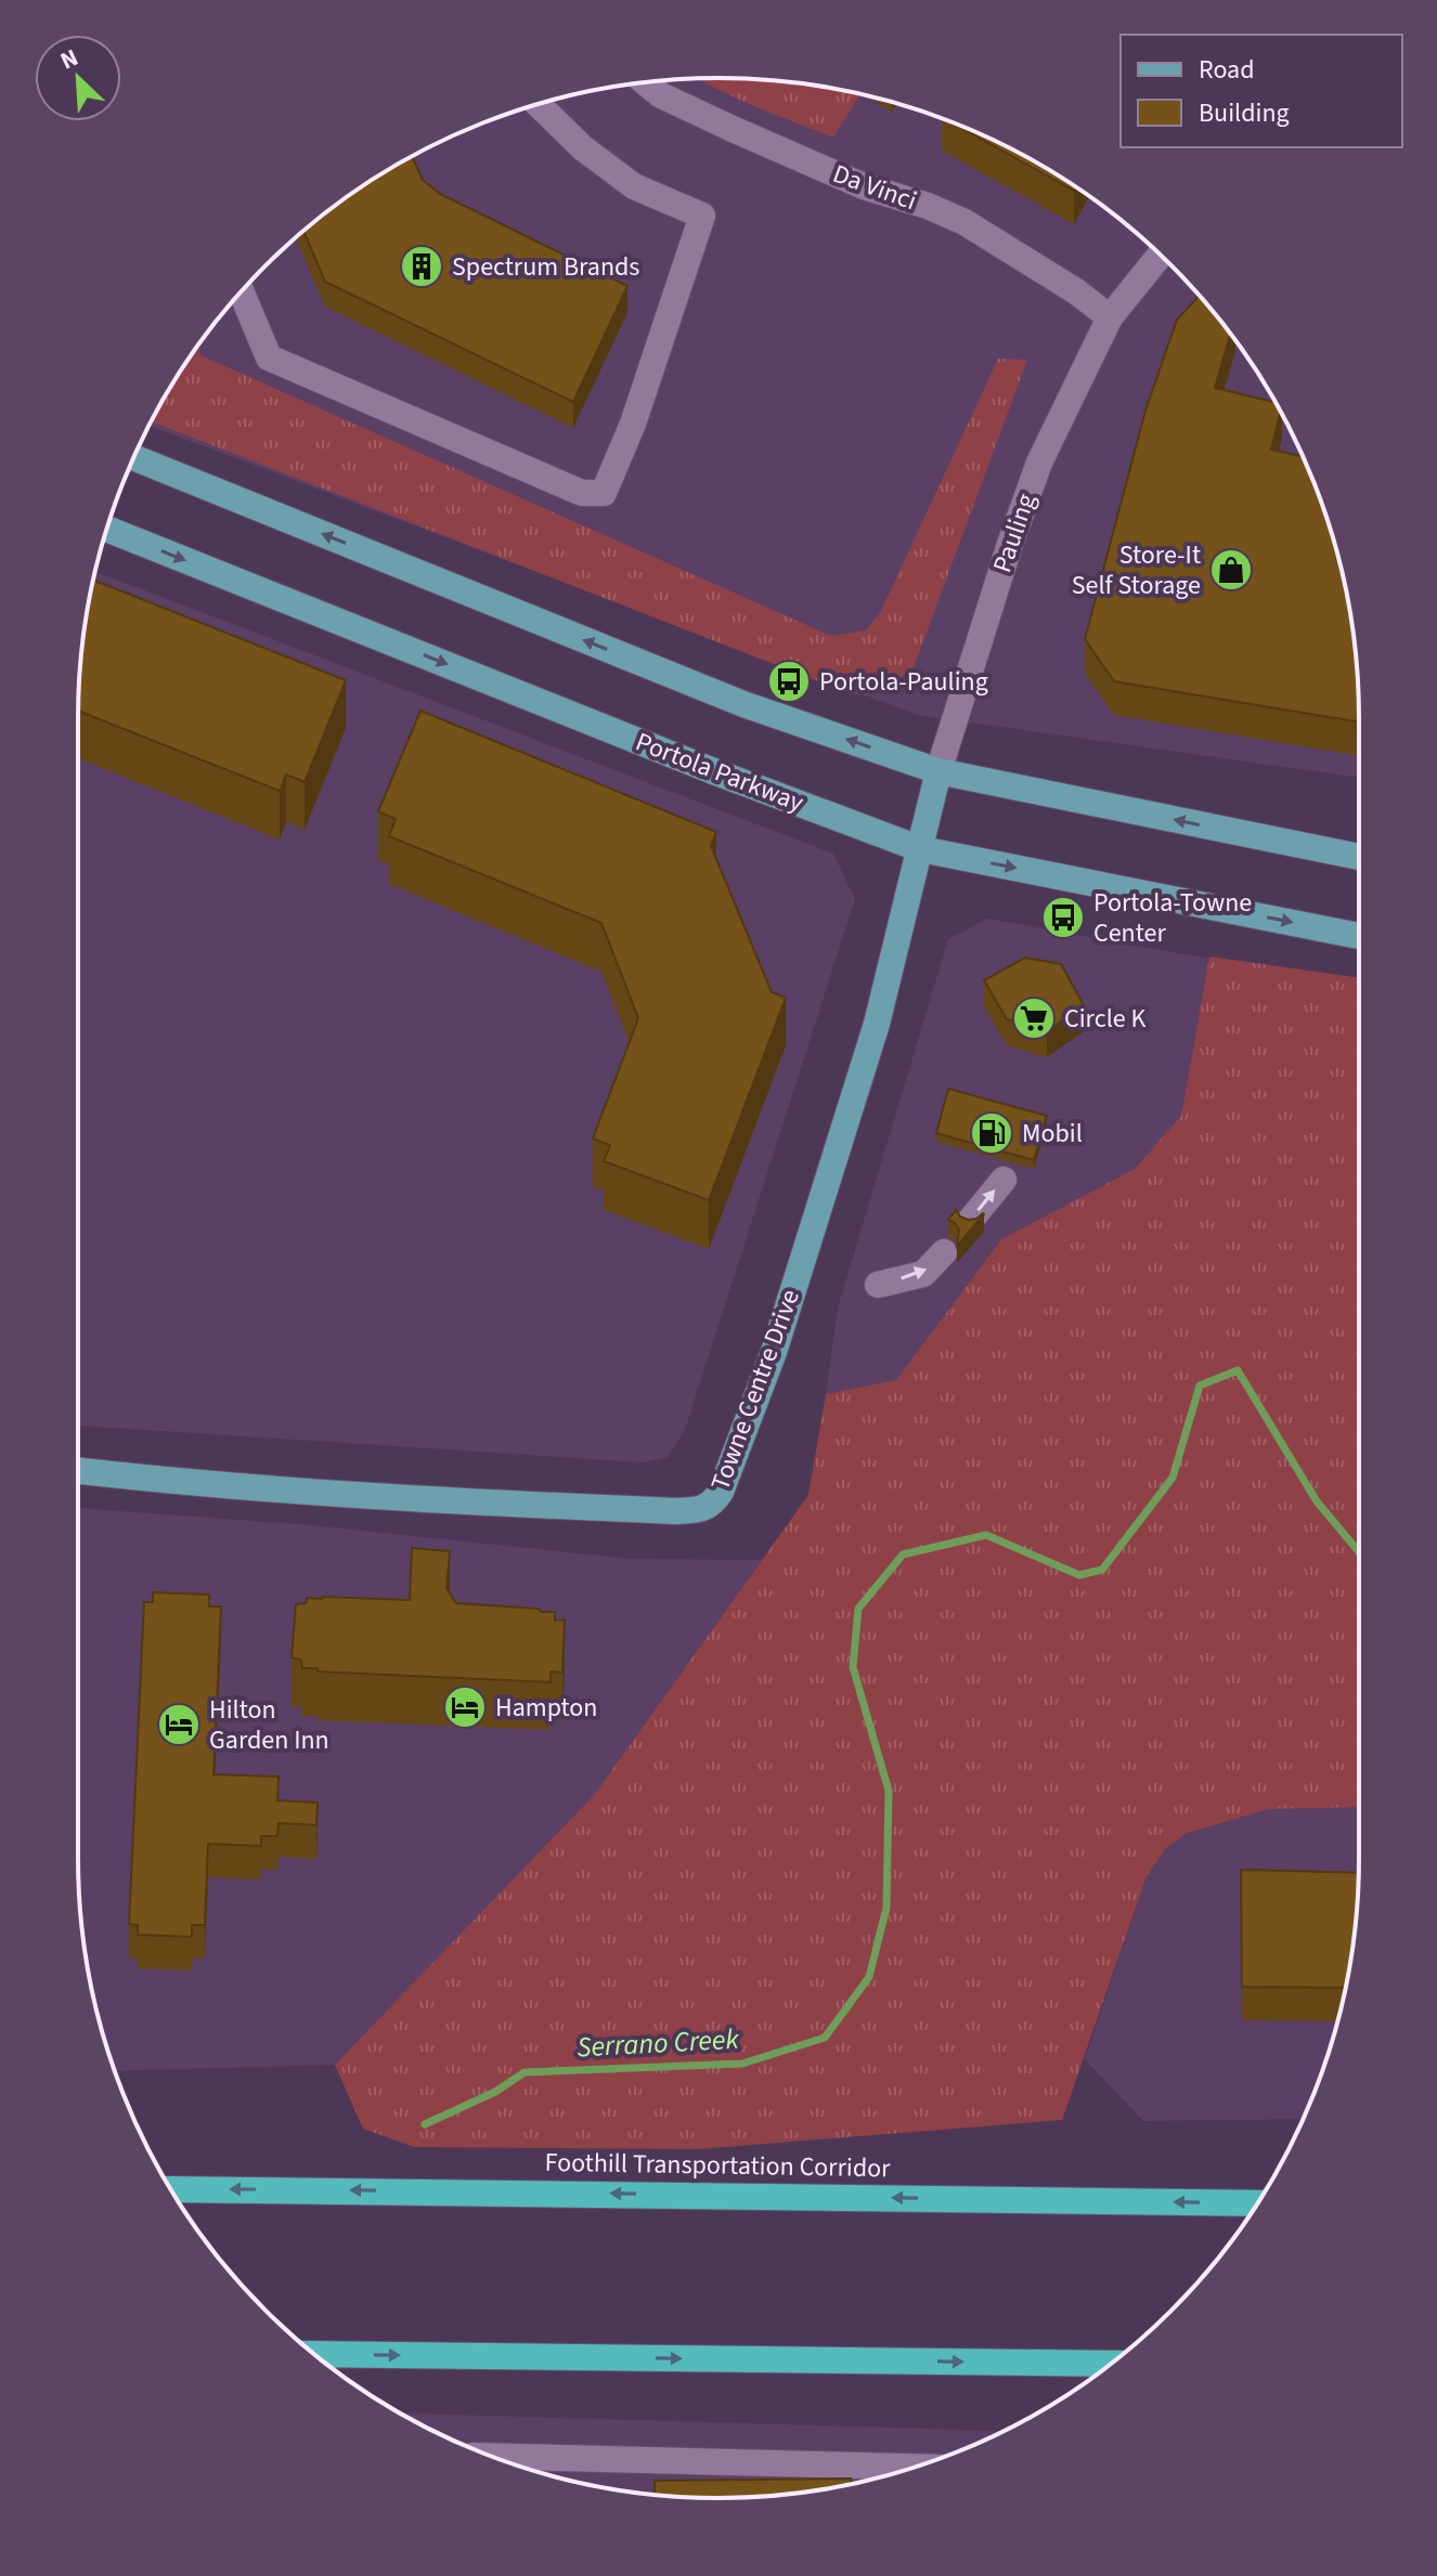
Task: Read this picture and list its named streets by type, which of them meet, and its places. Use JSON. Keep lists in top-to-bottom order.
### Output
{
  "streets": {
    "highway": ["Foothill Transportation Corridor"],
    "main road": ["Pauling", "Portola Parkway", "Towne Centre Drive"],
    "street": ["Da Vinci"]
  },
  "crossings": [
    ["Da Vinci", "Pauling"],
    ["Pauling", "Portola Parkway"],
    ["Pauling", "Towne Centre Drive"],
    ["Portola Parkway", "Towne Centre Drive"]
  ],
  "water": ["Serrano Creek"],
  "places": {
    "building": ["Spectrum Brands"],
    "shop": ["Store-It Self Storage"],
    "bus stop": ["Portola-Pauling", "Portola-Towne Center"],
    "supermarket": ["Circle K"],
    "fuel station": ["Mobil"],
    "hotel": ["Hampton", "Hilton Garden Inn"]
  },
  "legend": ["Road", "Building"],
  "north": "top left"
}
